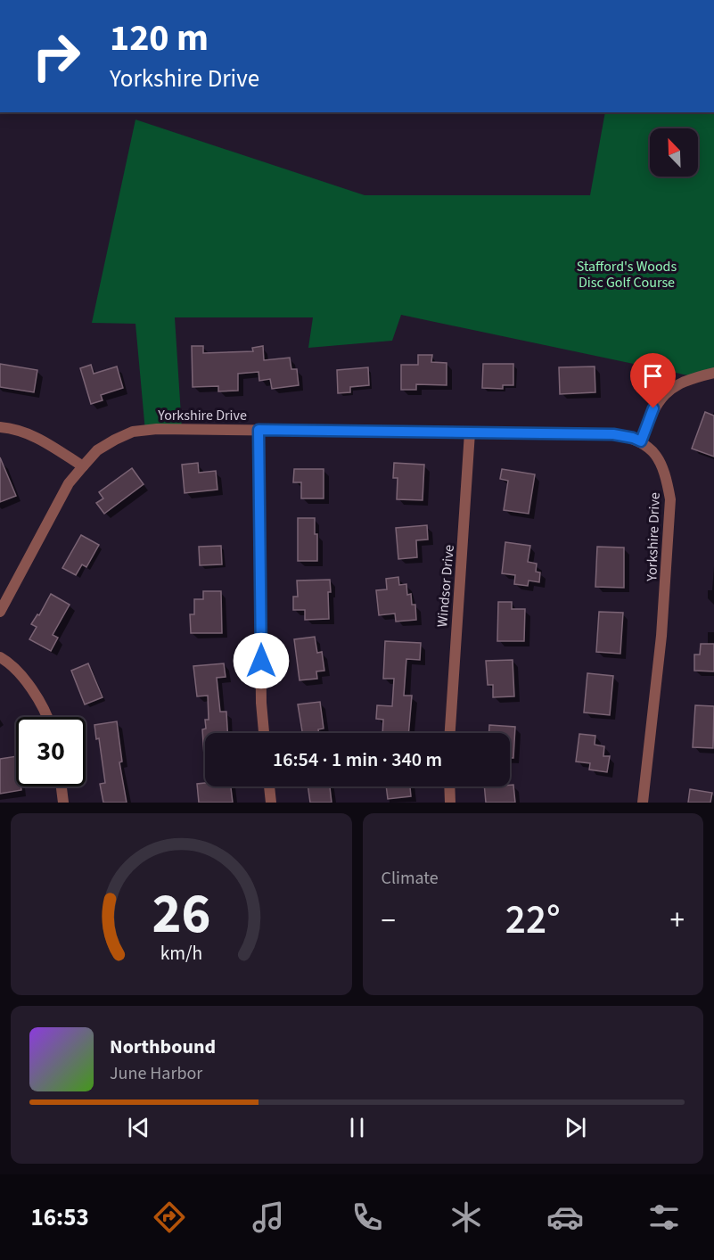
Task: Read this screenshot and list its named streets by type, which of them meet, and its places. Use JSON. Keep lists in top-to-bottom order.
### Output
{
  "streets": {
    "street": ["Yorkshire Drive", "Windsor Drive"]
  },
  "crossings": [
    ["Yorkshire Drive", "Windsor Drive"]
  ],
  "parks": ["Stafford's Woods Disc Golf Course"],
  "north": "top left",
  "page": {
    "turn": ["120 m", "Yorkshire Drive"],
    "limit": "30",
    "trip": "16:54 · 1 min · 340 m",
    "tile": "Climate",
    "heat": ["−", "22°", "+"],
    "song": ["Northbound", "June Harbor"],
    "tabs": "16:53",
    "gauge": ["26", "km/h"]
  }
}
